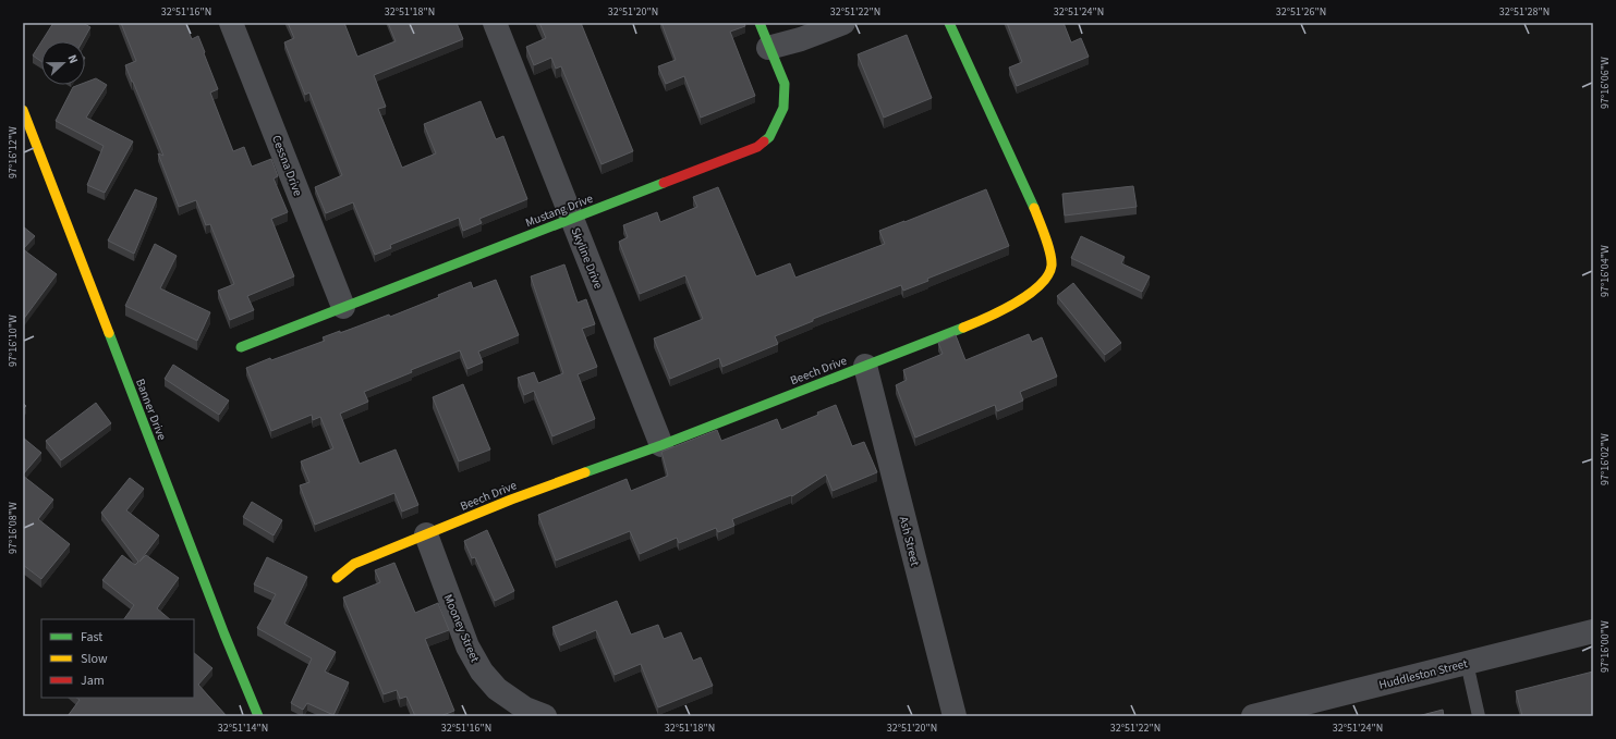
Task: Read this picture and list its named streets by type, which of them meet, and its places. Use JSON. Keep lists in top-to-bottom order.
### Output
{
  "streets": {
    "street": [
      "Cessna Drive",
      "Mustang Drive",
      "Skyline Drive",
      "Beech Drive",
      "Banner Drive",
      "Ash Street",
      "Mooney Street",
      "Huddleston Street"
    ]
  },
  "crossings": [
    ["Cessna Drive", "Mustang Drive"],
    ["Mustang Drive", "Skyline Drive"],
    ["Skyline Drive", "Beech Drive"],
    ["Beech Drive", "Ash Street"],
    ["Beech Drive", "Mooney Street"]
  ],
  "legend": ["Fast", "Slow", "Jam"],
  "north": "right",
  "coordinates": [
    "32°51'16\"N",
    "32°51'18\"N",
    "32°51'20\"N",
    "32°51'22\"N",
    "32°51'24\"N",
    "32°51'26\"N",
    "32°51'28\"N",
    "97°16'06\"W",
    "97°16'12\"W",
    "97°16'04\"W",
    "97°16'10\"W",
    "97°16'02\"W",
    "97°16'08\"W",
    "97°16'00\"W",
    "32°51'14\"N"
  ]
}
